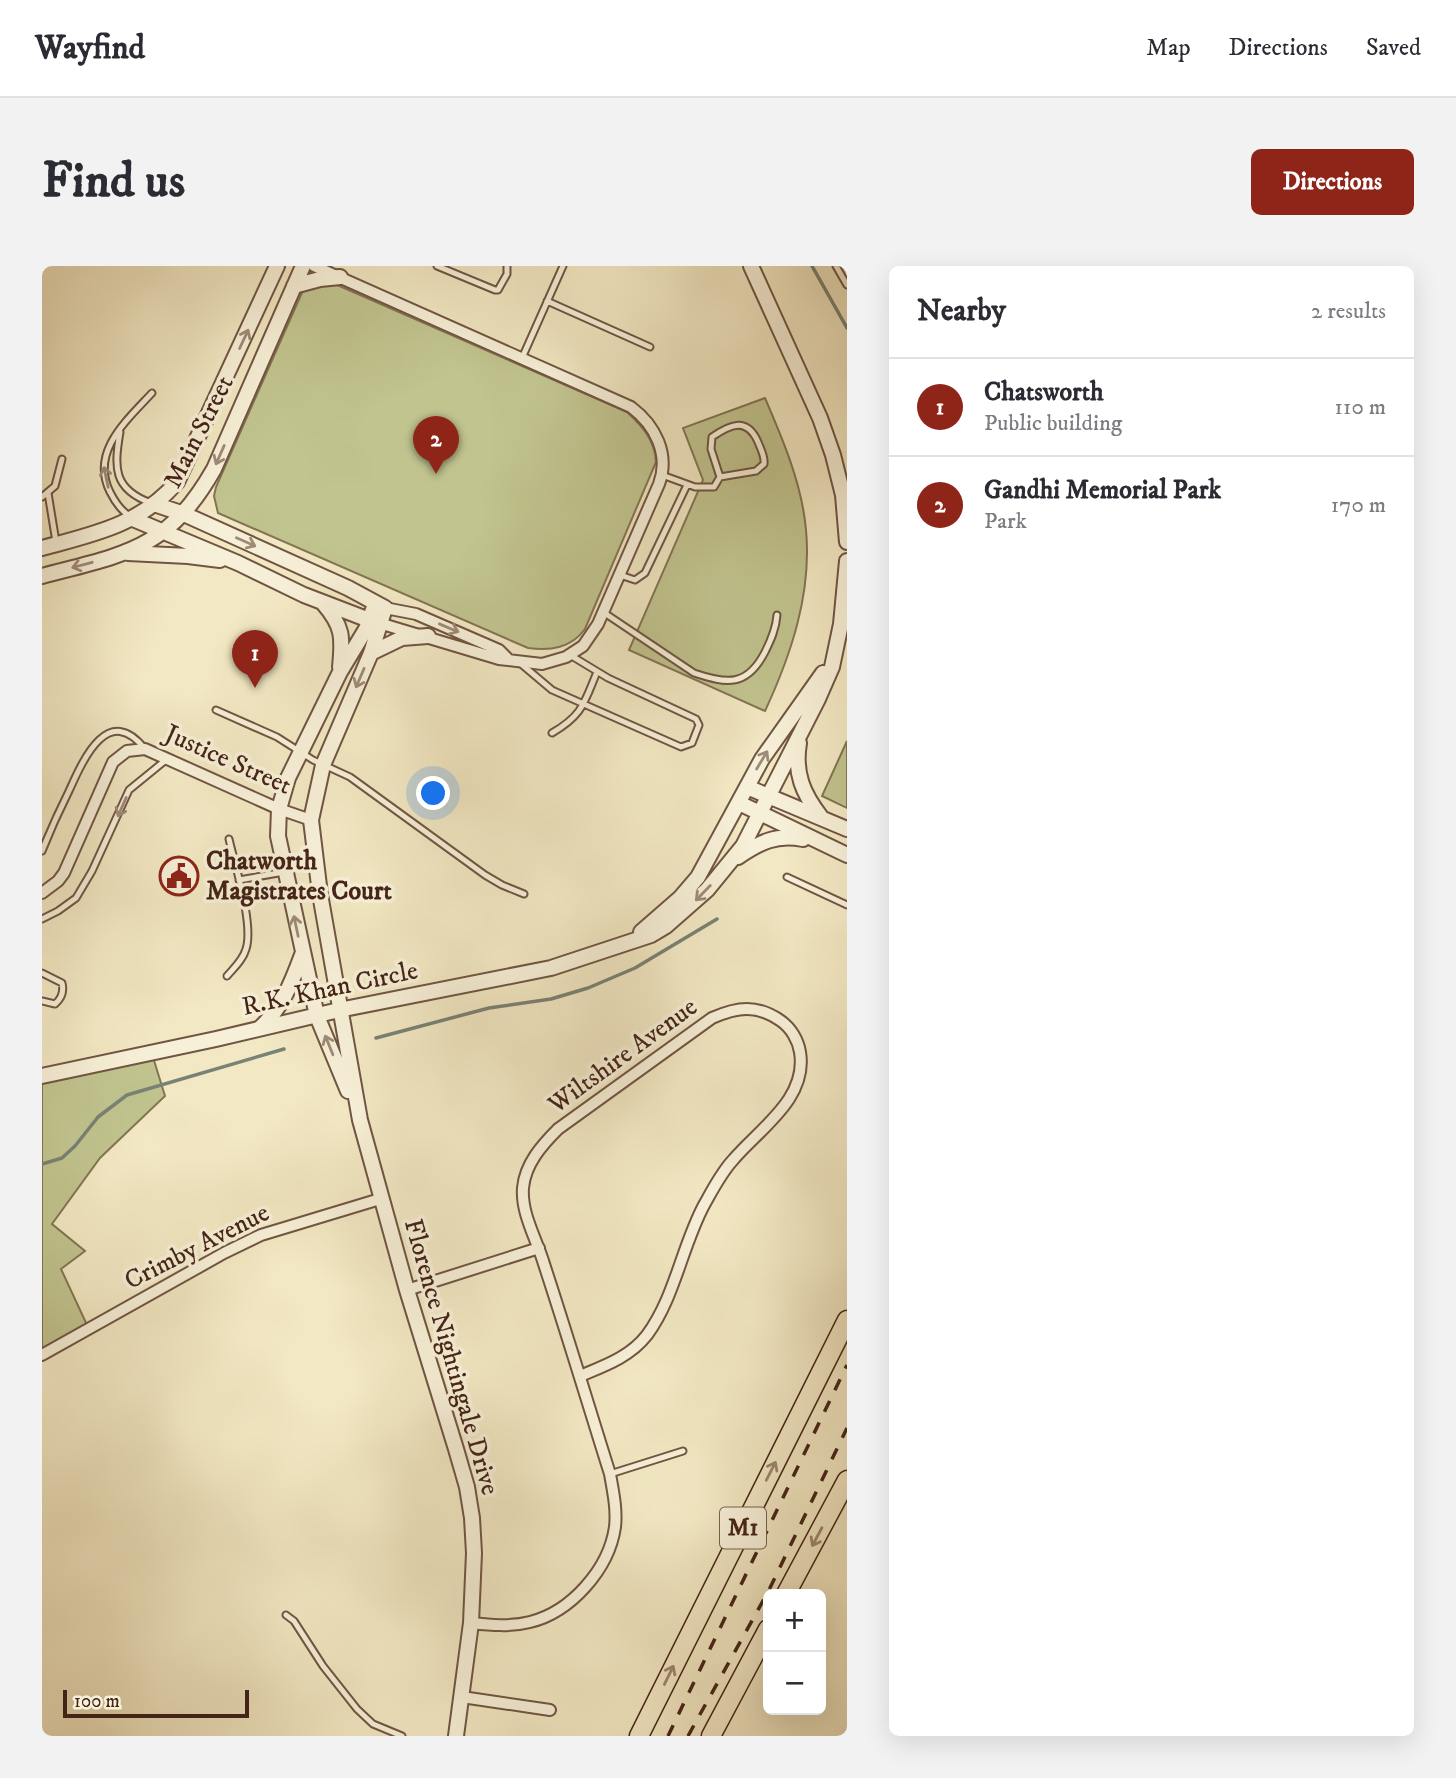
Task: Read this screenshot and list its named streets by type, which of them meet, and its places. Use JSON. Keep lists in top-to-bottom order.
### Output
{
  "streets": {
    "highway": ["M1"],
    "street": [
      "Main Street",
      "Justice Street",
      "R.K. Khan Circle",
      "Wiltshire Avenue",
      "Crimby Avenue",
      "Florence Nightingale Drive"
    ]
  },
  "crossings": [
    ["Justice Street", "Florence Nightingale Drive"],
    ["R.K. Khan Circle", "Florence Nightingale Drive"],
    ["Wiltshire Avenue", "Florence Nightingale Drive"],
    ["Crimby Avenue", "Florence Nightingale Drive"]
  ],
  "places": {
    "public building": ["Chatworth Magistrates Court"]
  },
  "scale_bar": "100 m",
  "page": {
    "header": "Wayfind",
    "nav": ["Map", "Directions", "Saved"],
    "buttons": "Directions",
    "title": "Find us",
    "heading": ["Nearby", "2 results"],
    "list": [
      {
        "mark": "1",
        "name": "Chatsworth",
        "note": "Public building",
        "value": "110 m"
      },
      {
        "mark": "2",
        "name": "Gandhi Memorial Park",
        "note": "Park",
        "value": "170 m"
      }
    ],
    "pins": ["2", "1"],
    "map_buttons": ["+", "−"],
    "scale": "100 m"
  }
}
